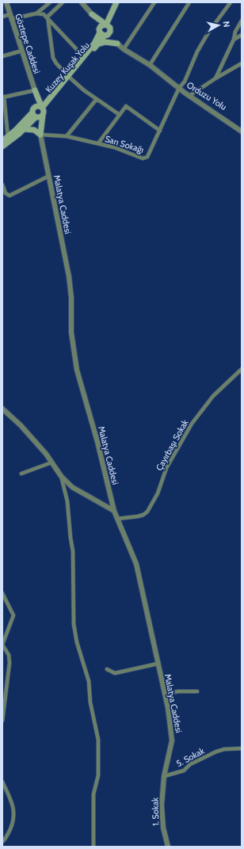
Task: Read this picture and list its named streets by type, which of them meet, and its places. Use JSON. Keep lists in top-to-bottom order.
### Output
{
  "streets": {
    "main road": ["Kuzey Kuşak Yolu"],
    "street": [
      "Göztepe Caddesi",
      "Orduzu Yolu",
      "Sarı Sokağı",
      "Malatya Caddesi",
      "Çayırbaşı Sokak",
      "5. Sokak",
      "1. Sokak"
    ]
  },
  "crossings": [
    ["Orduzu Yolu", "Sarı Sokağı"],
    ["Sarı Sokağı", "Malatya Caddesi"],
    ["Malatya Caddesi", "Çayırbaşı Sokak"],
    ["Malatya Caddesi", "5. Sokak"],
    ["Malatya Caddesi", "1. Sokak"],
    ["5. Sokak", "1. Sokak"]
  ],
  "north": "right"
}
